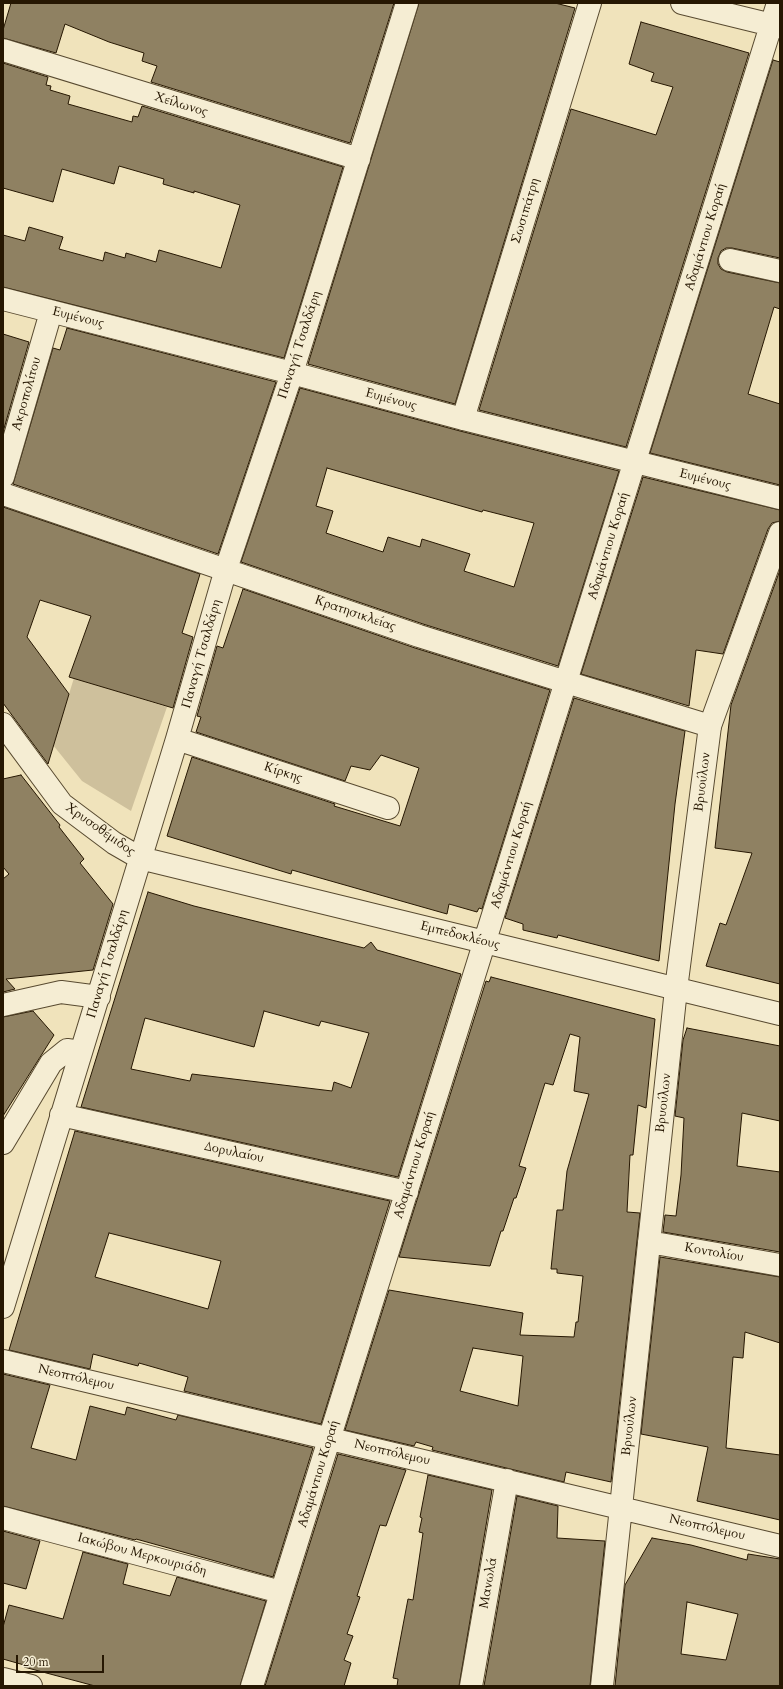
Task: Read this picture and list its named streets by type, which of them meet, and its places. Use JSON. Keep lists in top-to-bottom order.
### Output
{
  "streets": {
    "street": [
      "Χείλωνος",
      "Σωσιπάτρη",
      "Αδαμάντιου Κοραή",
      "Ευμένους",
      "Παναγή Τσαλδάρη",
      "Ακροπολίτου",
      "Κρατησικλείας",
      "Κίρκης",
      "Βρυούλων",
      "Χρυσοθέμιδος",
      "Εμπεδοκλέους",
      "Δορυλαίου",
      "Κοντολίου",
      "Νεοπτόλεμου",
      "Ιακώβου Μερκουριάδη",
      "Μανωλά"
    ]
  },
  "crossings": [
    ["Χείλωνος", "Παναγή Τσαλδάρη"],
    ["Σωσιπάτρη", "Ευμένους"],
    ["Αδαμάντιου Κοραή", "Ευμένους"],
    ["Αδαμάντιου Κοραή", "Κρατησικλείας"],
    ["Αδαμάντιου Κοραή", "Εμπεδοκλέους"],
    ["Αδαμάντιου Κοραή", "Δορυλαίου"],
    ["Αδαμάντιου Κοραή", "Νεοπτόλεμου"],
    ["Αδαμάντιου Κοραή", "Ιακώβου Μερκουριάδη"],
    ["Ευμένους", "Παναγή Τσαλδάρη"],
    ["Ευμένους", "Ακροπολίτου"],
    ["Παναγή Τσαλδάρη", "Κρατησικλείας"],
    ["Παναγή Τσαλδάρη", "Κίρκης"],
    ["Παναγή Τσαλδάρη", "Χρυσοθέμιδος"],
    ["Παναγή Τσαλδάρη", "Εμπεδοκλέους"],
    ["Παναγή Τσαλδάρη", "Δορυλαίου"],
    ["Κρατησικλείας", "Βρυούλων"],
    ["Βρυούλων", "Εμπεδοκλέους"],
    ["Βρυούλων", "Κοντολίου"],
    ["Βρυούλων", "Νεοπτόλεμου"],
    ["Χρυσοθέμιδος", "Εμπεδοκλέους"],
    ["Νεοπτόλεμου", "Μανωλά"]
  ],
  "scale_bar": "20 m"
}
